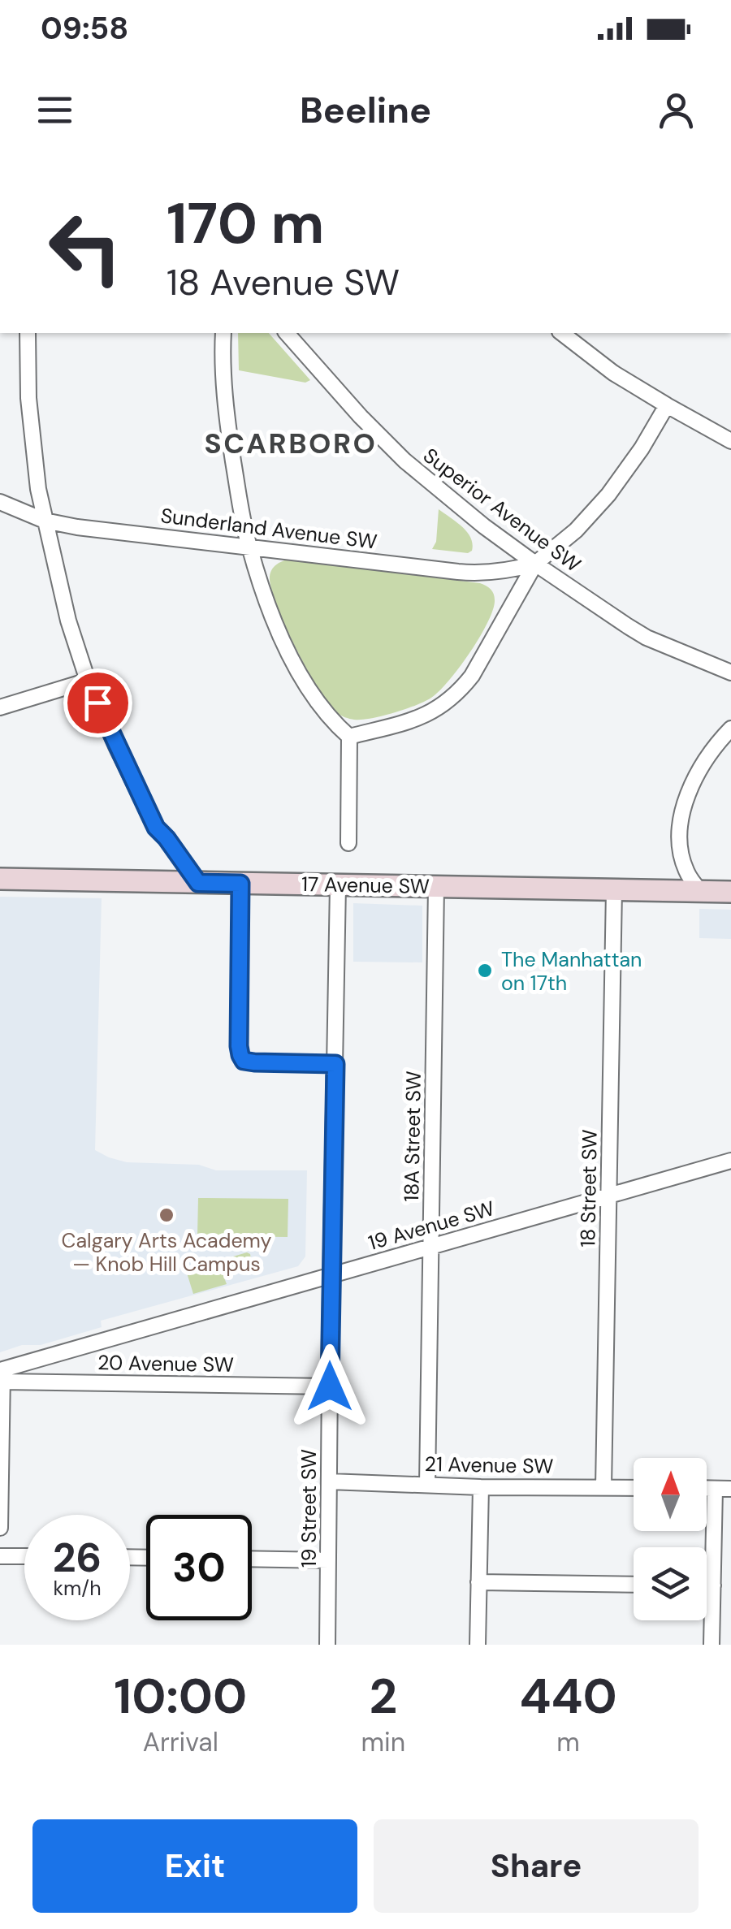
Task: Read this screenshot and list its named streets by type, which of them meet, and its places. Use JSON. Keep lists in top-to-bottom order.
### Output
{
  "streets": {
    "main road": ["17 Avenue SW"],
    "street": [
      "Superior Avenue SW",
      "Sunderland Avenue SW",
      "18A Street SW",
      "18 Street SW",
      "19 Avenue SW",
      "20 Avenue SW",
      "21 Avenue SW",
      "19 Street SW"
    ]
  },
  "crossings": [
    ["Superior Avenue SW", "Sunderland Avenue SW"],
    ["17 Avenue SW", "18A Street SW"],
    ["17 Avenue SW", "18 Street SW"],
    ["17 Avenue SW", "19 Street SW"],
    ["18A Street SW", "19 Avenue SW"],
    ["18A Street SW", "21 Avenue SW"],
    ["18 Street SW", "19 Avenue SW"],
    ["18 Street SW", "21 Avenue SW"],
    ["19 Avenue SW", "20 Avenue SW"],
    ["19 Avenue SW", "19 Street SW"],
    ["20 Avenue SW", "19 Street SW"],
    ["21 Avenue SW", "19 Street SW"]
  ],
  "districts": ["SCARBORO"],
  "places": ["The Manhattan on 17th", "Calgary Arts Academy — Knob Hill Campus"],
  "north": "top",
  "page": {
    "status": "09:58",
    "header": "Beeline",
    "turn": ["170 m", "18 Avenue SW"],
    "speed": "26 km/h",
    "limit": "30",
    "eta": [
      "10:00",
      "Arrival",
      "2",
      "min",
      "440",
      "m"
    ],
    "buttons": ["Exit", "Share"]
  }
}
